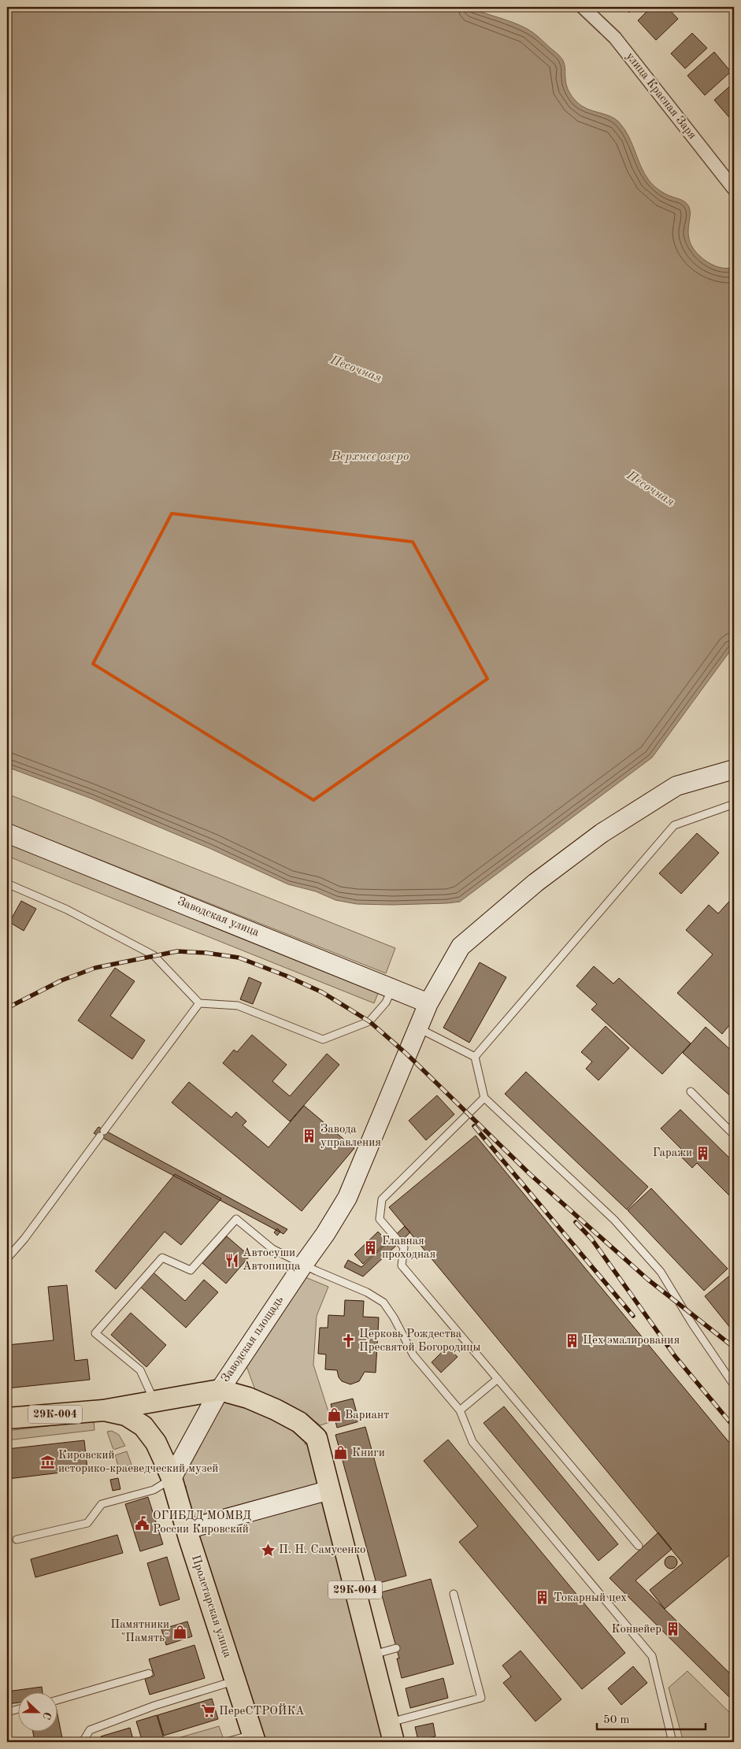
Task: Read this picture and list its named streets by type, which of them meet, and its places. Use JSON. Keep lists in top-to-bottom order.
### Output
{
  "streets": {
    "main road": [
      "Заводская улица",
      "Заводская площадь",
      "29К-004",
      "Пролетарская улица"
    ],
    "street": ["улица Красная Заря"]
  },
  "crossings": [
    ["Заводская улица", "Заводская площадь"],
    ["Заводская площадь", "29К-004"],
    ["29К-004", "Пролетарская улица"]
  ],
  "water": ["Песочная", "Верхнее озеро"],
  "places": {
    "building": [
      "Завода управления",
      "Гаражи",
      "Главная проходная",
      "Цех эмалирования",
      "Токарный цех",
      "Конвейер"
    ],
    "restaurant": ["Автосуши Автопицца"],
    "church": ["Церковь Рождества Пресвятой Богородицы"],
    "shop": ["Вариант", "Книги", "Памятники \"Память\""],
    "museum": ["Кировский историко-краеведческий музей"],
    "public building": ["ОГИБДД МОМВД России Кировский"],
    "place": ["П. Н. Самусенко"],
    "supermarket": ["ПереСТРОЙКА"]
  },
  "scale_bar": "50 m",
  "north": "right"
}
